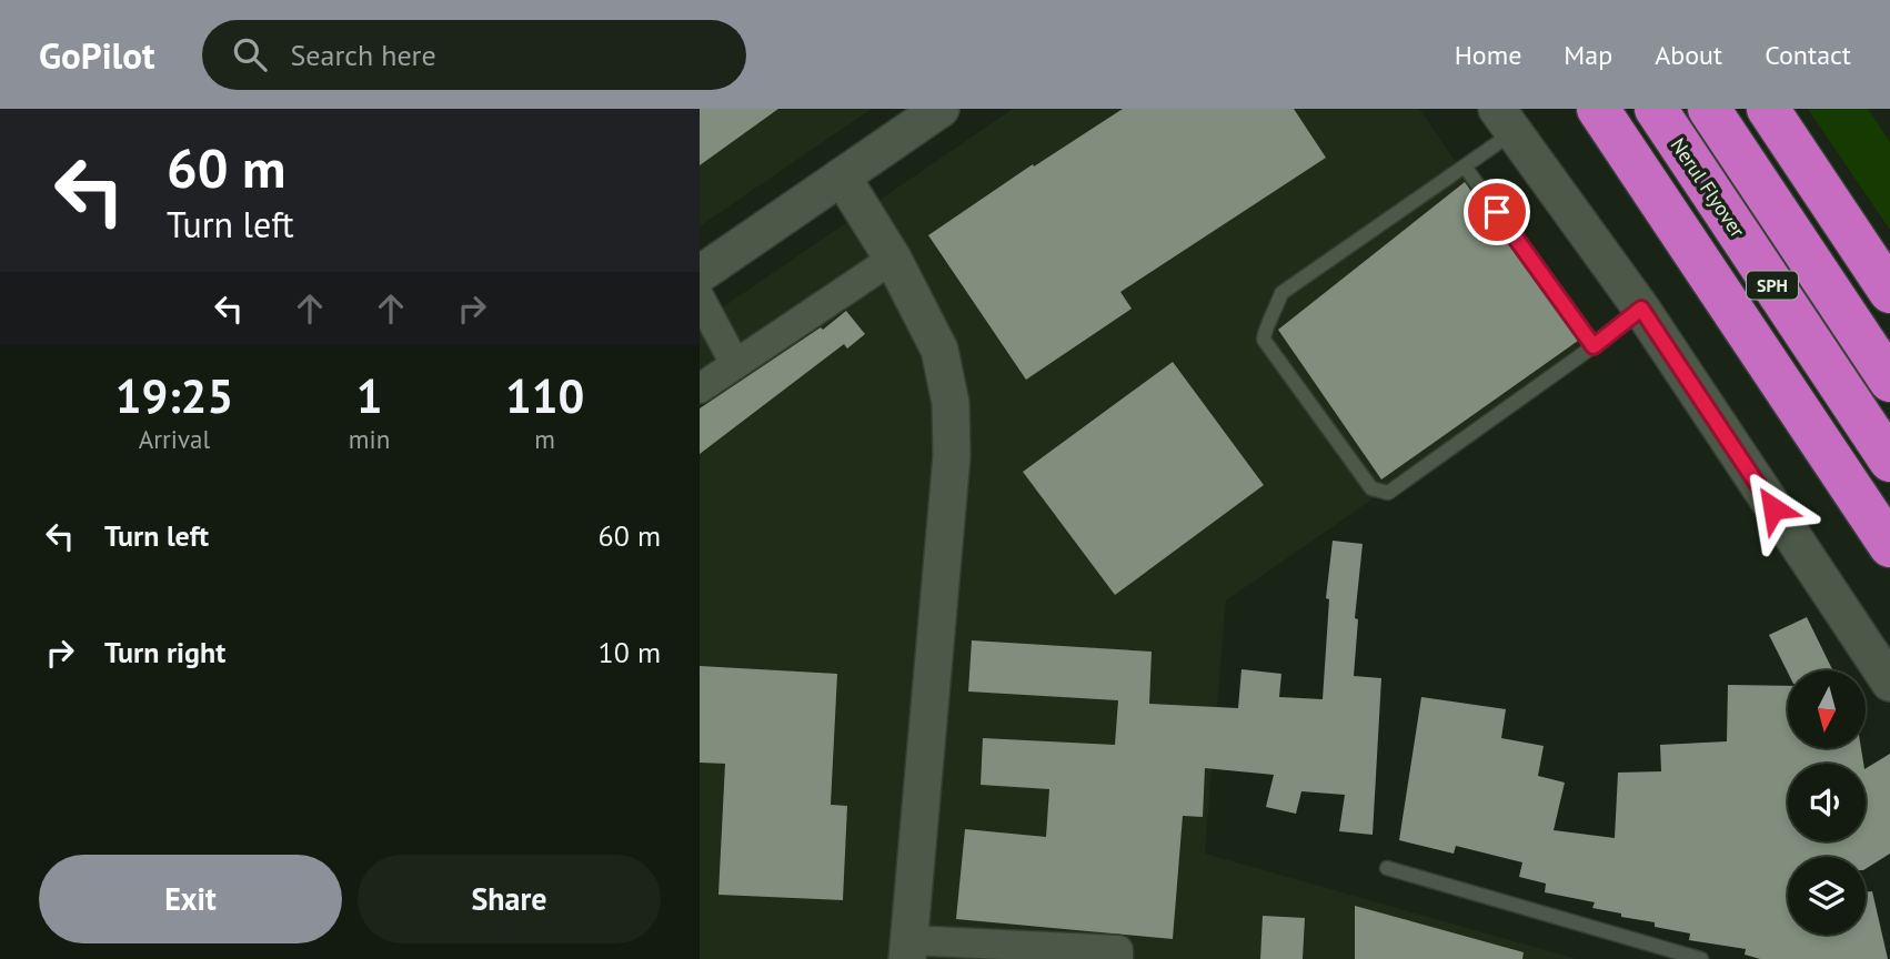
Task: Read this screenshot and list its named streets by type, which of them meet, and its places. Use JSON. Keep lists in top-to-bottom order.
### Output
{
  "streets": {
    "highway": ["Nerul Flyover", "SPH"]
  },
  "north": "bottom",
  "page": {
    "header": "GoPilot",
    "search": "Search here",
    "nav": [
      "Home",
      "Map",
      "About",
      "Contact"
    ],
    "turn": ["60 m", "Turn left"],
    "eta": [
      "19:25",
      "Arrival",
      "1",
      "min",
      "110",
      "m"
    ],
    "list": [
      {
        "name": "Turn left",
        "value": "60 m"
      },
      {
        "name": "Turn right",
        "value": "10 m"
      }
    ],
    "buttons": ["Exit", "Share"]
  }
}
